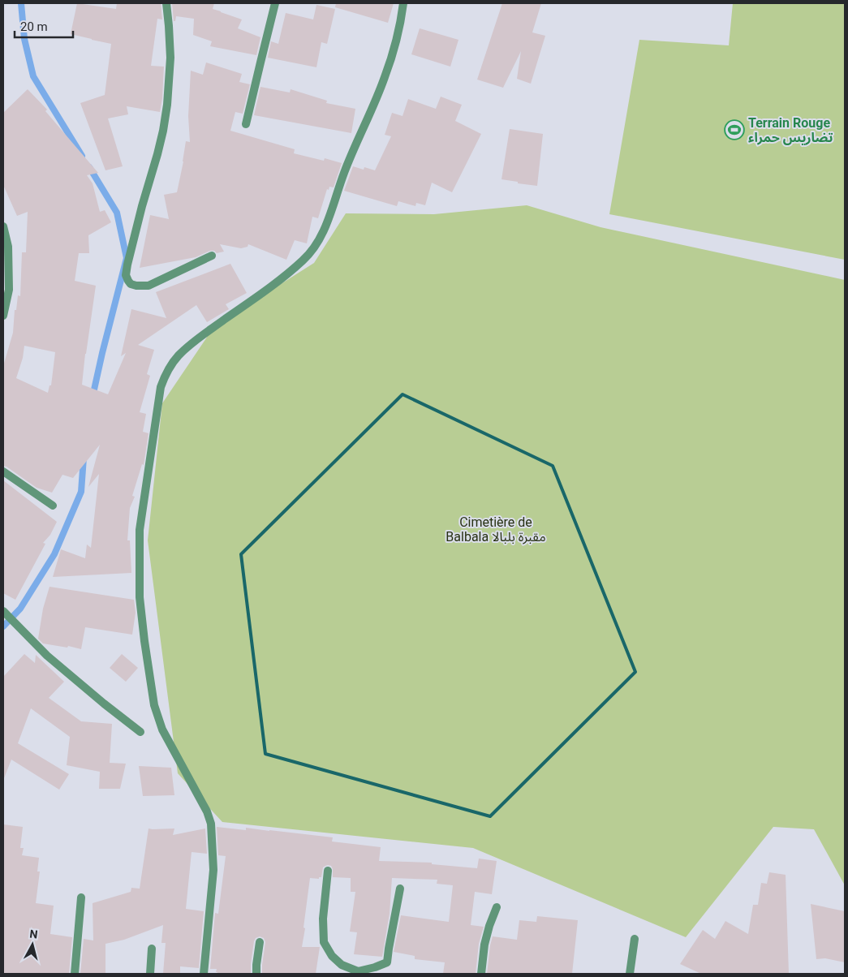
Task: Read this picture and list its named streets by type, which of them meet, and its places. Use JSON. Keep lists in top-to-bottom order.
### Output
{
  "parks": ["Cimetière de Balbala مقبرة بلبالا"],
  "places": {
    "sports": ["Terrain Rouge تضاريس حمراء"]
  },
  "scale_bar": "20 m",
  "north": "top"
}
